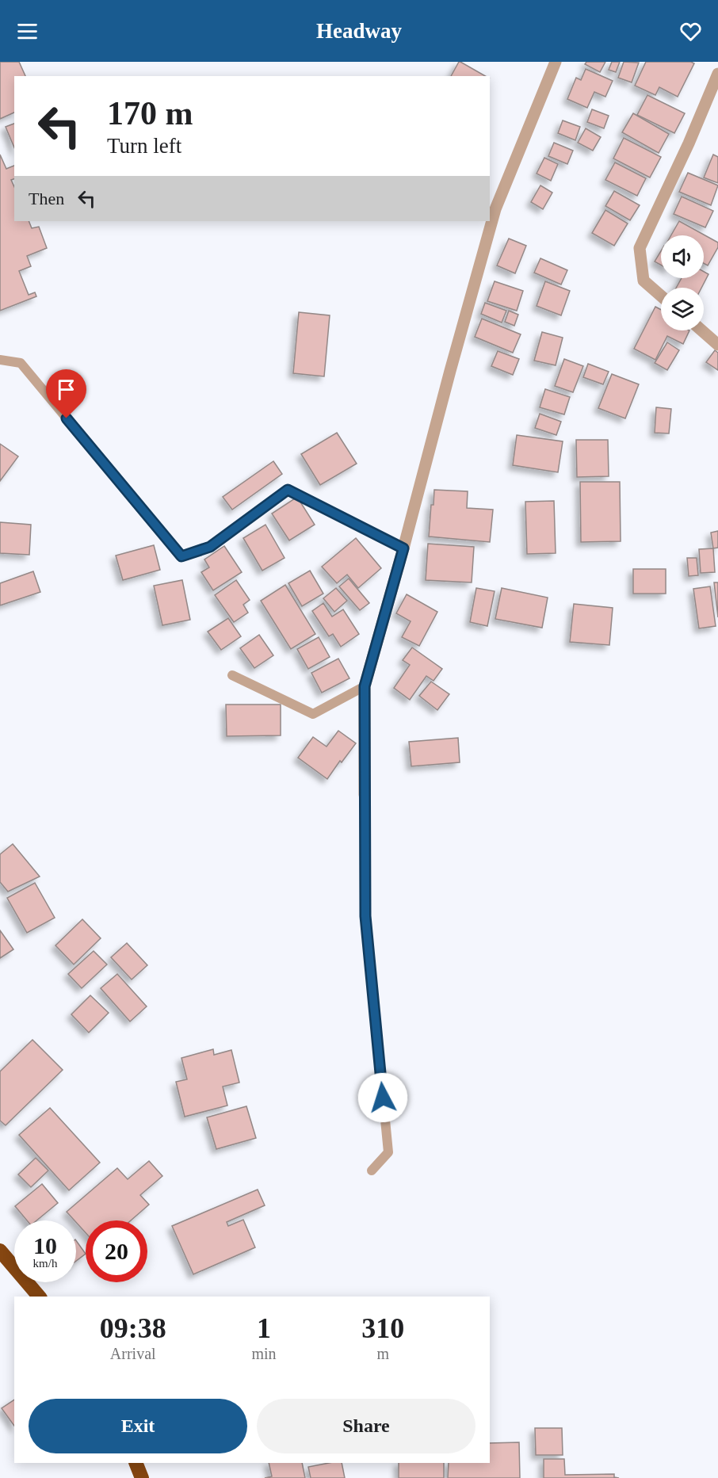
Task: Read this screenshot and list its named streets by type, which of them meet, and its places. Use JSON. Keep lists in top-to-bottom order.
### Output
{
  "page": {
    "header": "Headway",
    "turn": ["170 m", "Turn left"],
    "then": "Then",
    "speed": "10 km/h",
    "limit": "20",
    "eta": [
      "09:38",
      "Arrival",
      "1",
      "min",
      "310",
      "m"
    ],
    "buttons": ["Exit", "Share"]
  }
}
